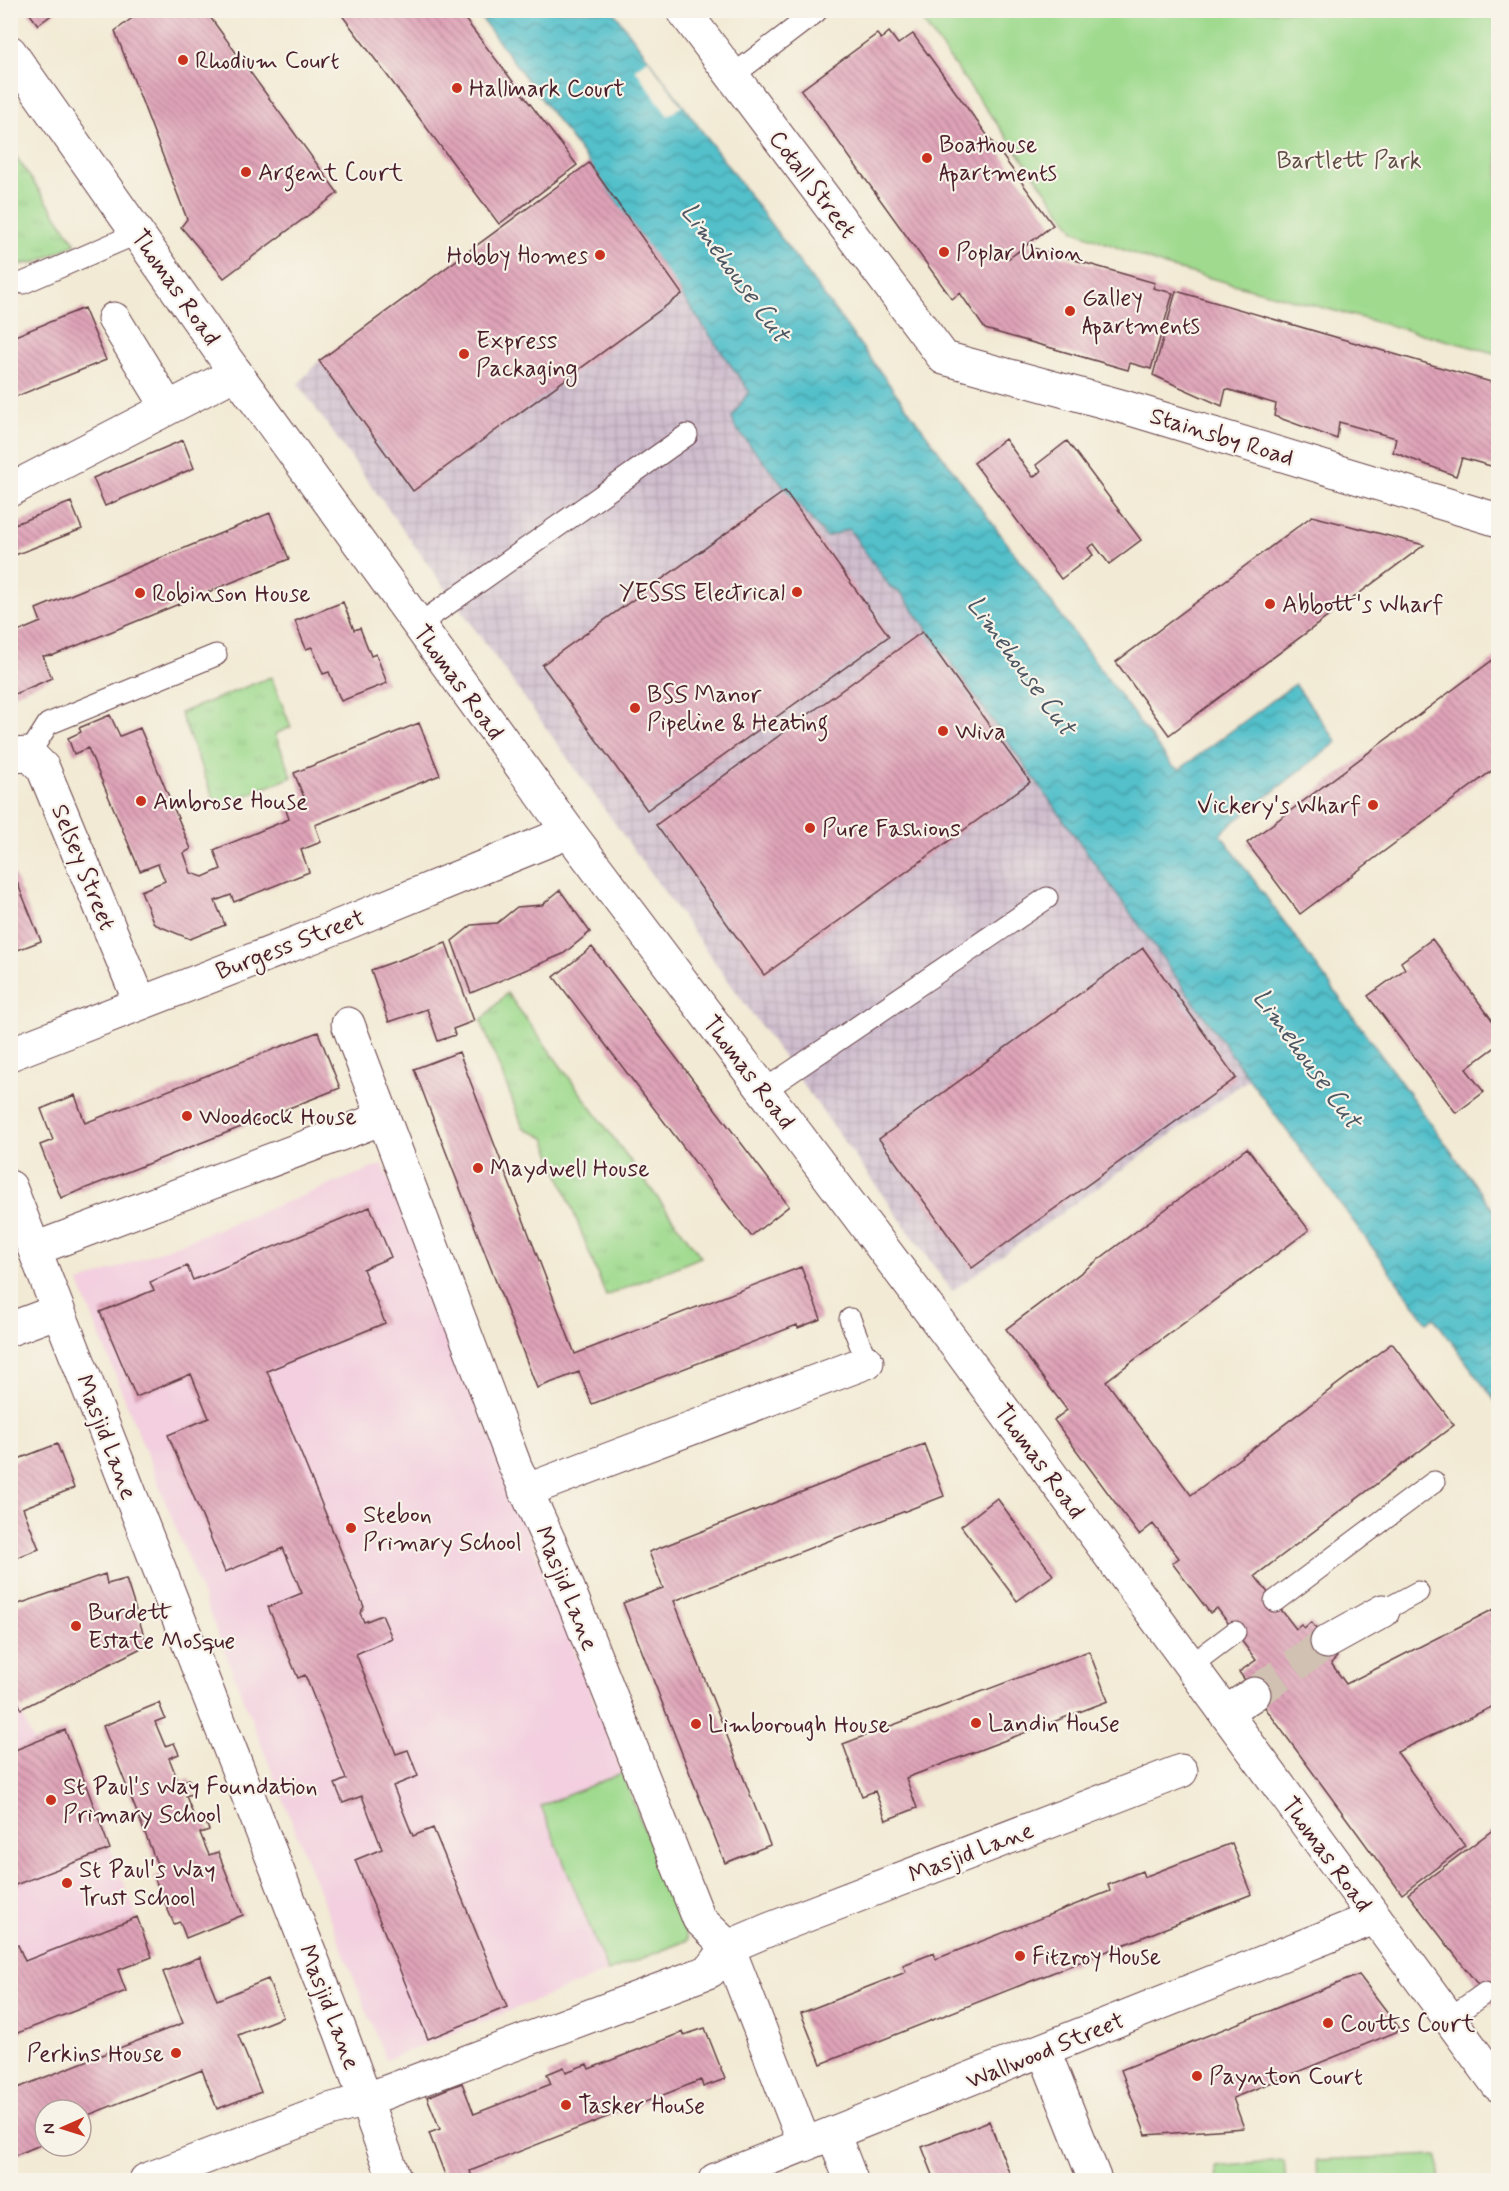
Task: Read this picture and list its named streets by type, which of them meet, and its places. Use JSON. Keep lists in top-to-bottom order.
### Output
{
  "streets": {
    "street": [
      "Cotall Street",
      "Thomas Road",
      "Stainsby Road",
      "Selsey Street",
      "Burgess Street",
      "Masjid Lane",
      "Wallwood Street"
    ]
  },
  "crossings": [
    ["Cotall Street", "Stainsby Road"],
    ["Thomas Road", "Burgess Street"],
    ["Thomas Road", "Wallwood Street"],
    ["Selsey Street", "Burgess Street"],
    ["Masjid Lane", "Wallwood Street"]
  ],
  "water": ["Limehouse Cut"],
  "parks": ["Bartlett Park"],
  "places": [
    "Rhodium Court",
    "Hallmark Court",
    "Boathouse Apartments",
    "Argent Court",
    "Poplar Union",
    "Hobby Homes",
    "Galley Apartments",
    "Express Packaging",
    "YESSS Electrical",
    "Robinson House",
    "Abbott's Wharf",
    "BSS Manor Pipeline & Heating",
    "Wiva",
    "Ambrose House",
    "Vickery's Wharf",
    "Pure Fashions",
    "Woodcock House",
    "Maydwell House",
    "Stebon Primary School",
    "Burdett Estate Mosque",
    "Landin House",
    "Limborough House",
    "St Paul's Way Foundation Primary School",
    "St Paul's Way Trust School",
    "Fitzroy House",
    "Coutts Court",
    "Perkins House",
    "Paynton Court",
    "Tasker House"
  ],
  "north": "left"
}
